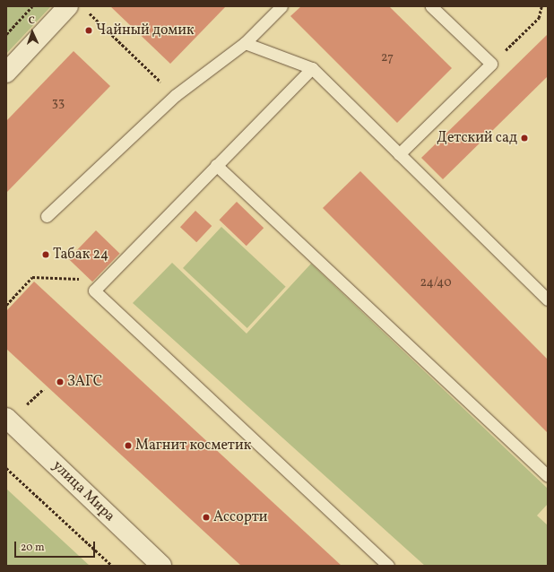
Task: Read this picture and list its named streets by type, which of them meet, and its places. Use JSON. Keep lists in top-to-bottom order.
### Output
{
  "streets": {
    "street": ["улица Мира"]
  },
  "places": [
    "Чайный домик",
    "Детский сад",
    "Табак 24",
    "ЗАГС",
    "Магнит косметик",
    "Ассорти"
  ],
  "house_numbers": ["27", "33", "24/40"],
  "scale_bar": "20 m",
  "north": "top"
}
